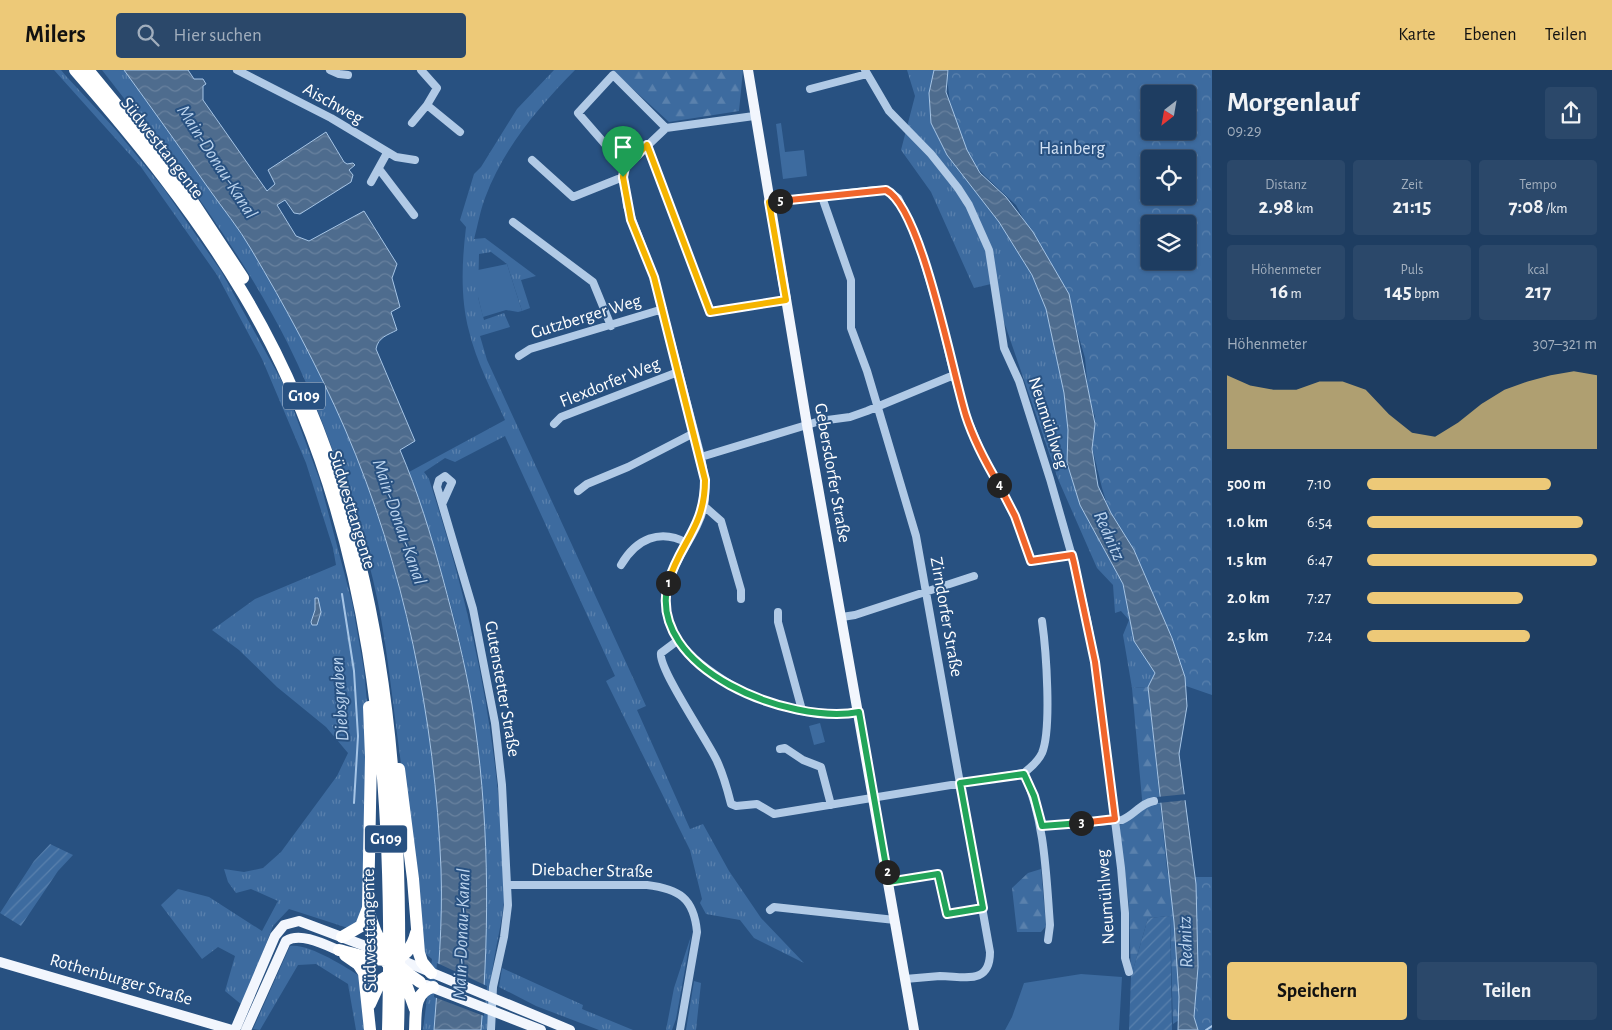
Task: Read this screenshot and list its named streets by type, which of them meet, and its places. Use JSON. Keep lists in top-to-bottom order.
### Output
{
  "streets": {
    "highway": ["Südwesttangente", "G109"],
    "main road": ["Gebersdorfer Straße", "Rothenburger Straße"],
    "street": [
      "Aischweg",
      "Gutzberger Weg",
      "Flexdorfer Weg",
      "Neumühlweg",
      "Zirndorfer Straße",
      "Gutenstetter Straße",
      "Diebacher Straße"
    ]
  },
  "crossings": [
    ["Gebersdorfer Straße", "Zirndorfer Straße"],
    ["Gutenstetter Straße", "Diebacher Straße"]
  ],
  "water": ["Main-Donau-Kanal", "Rednitz", "Diebsgraben"],
  "parks": ["Hainberg"],
  "north": "bottom left",
  "page": {
    "header": "Milers",
    "search": "Hier suchen",
    "nav": ["Karte", "Ebenen", "Teilen"],
    "heading": ["Morgenlauf", "09:29"],
    "stats": [
      ["Distanz", "2.98 km"],
      ["Zeit", "21:15"],
      ["Tempo", "7:08 /km"],
      ["Höhenmeter", "16 m"],
      ["Puls", "145 bpm"],
      ["kcal", "217"]
    ],
    "pins": [
      "5",
      "4",
      "1",
      "3",
      "2"
    ],
    "chart": ["Höhenmeter", "307–321 m"],
    "list": [
      {
        "name": "500 m",
        "note": "7:10"
      },
      {
        "name": "1.0 km",
        "note": "6:54"
      },
      {
        "name": "1.5 km",
        "note": "6:47"
      },
      {
        "name": "2.0 km",
        "note": "7:27"
      },
      {
        "name": "2.5 km",
        "note": "7:24"
      }
    ],
    "buttons": ["Speichern", "Teilen"]
  }
}
